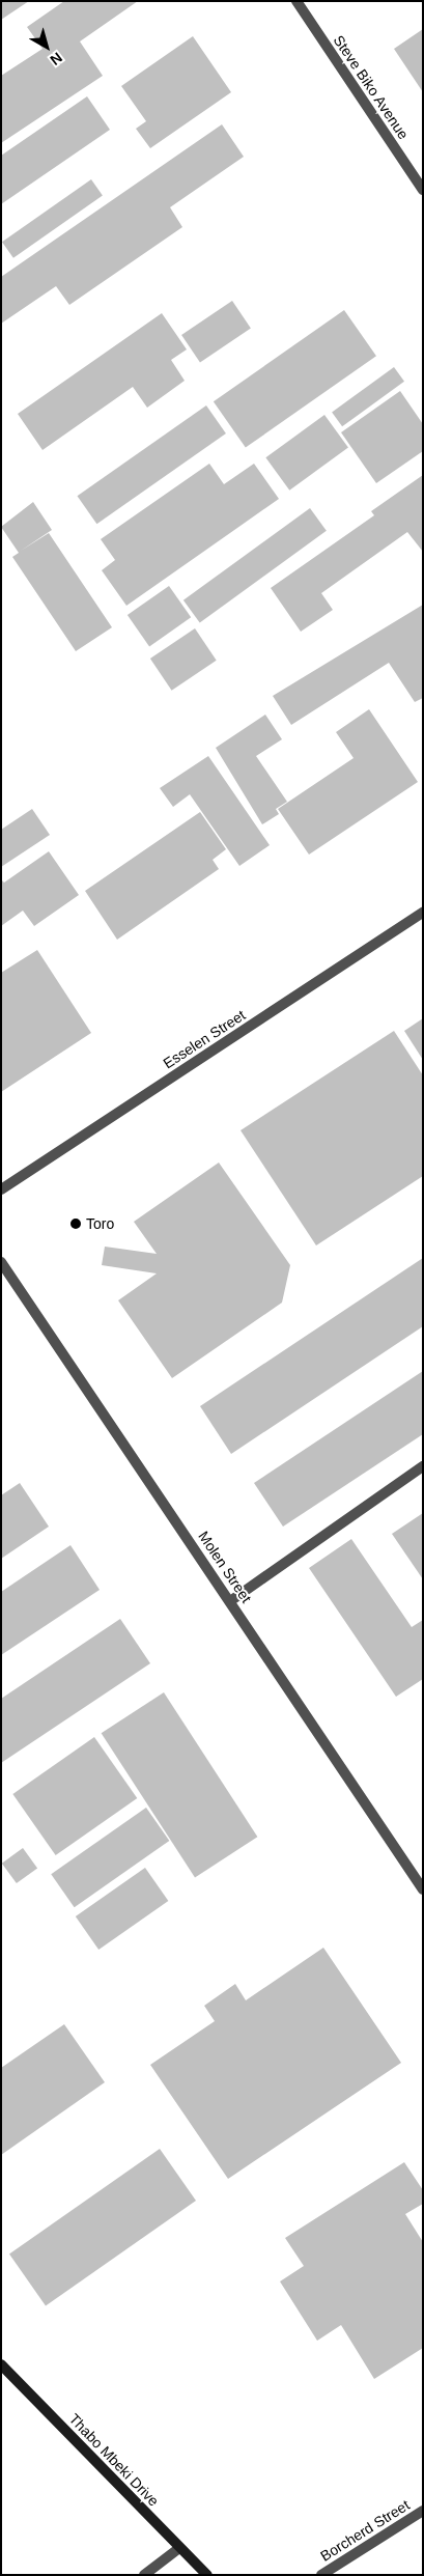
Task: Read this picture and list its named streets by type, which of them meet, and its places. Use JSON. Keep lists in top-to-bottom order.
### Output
{
  "streets": {
    "main road": ["Thabo Mbeki Drive"],
    "street": [
      "Steve Biko Avenue",
      "Esselen Street",
      "Molen Street",
      "Borcherd Street"
    ]
  },
  "places": ["Toro"],
  "north": "bottom right"
}
